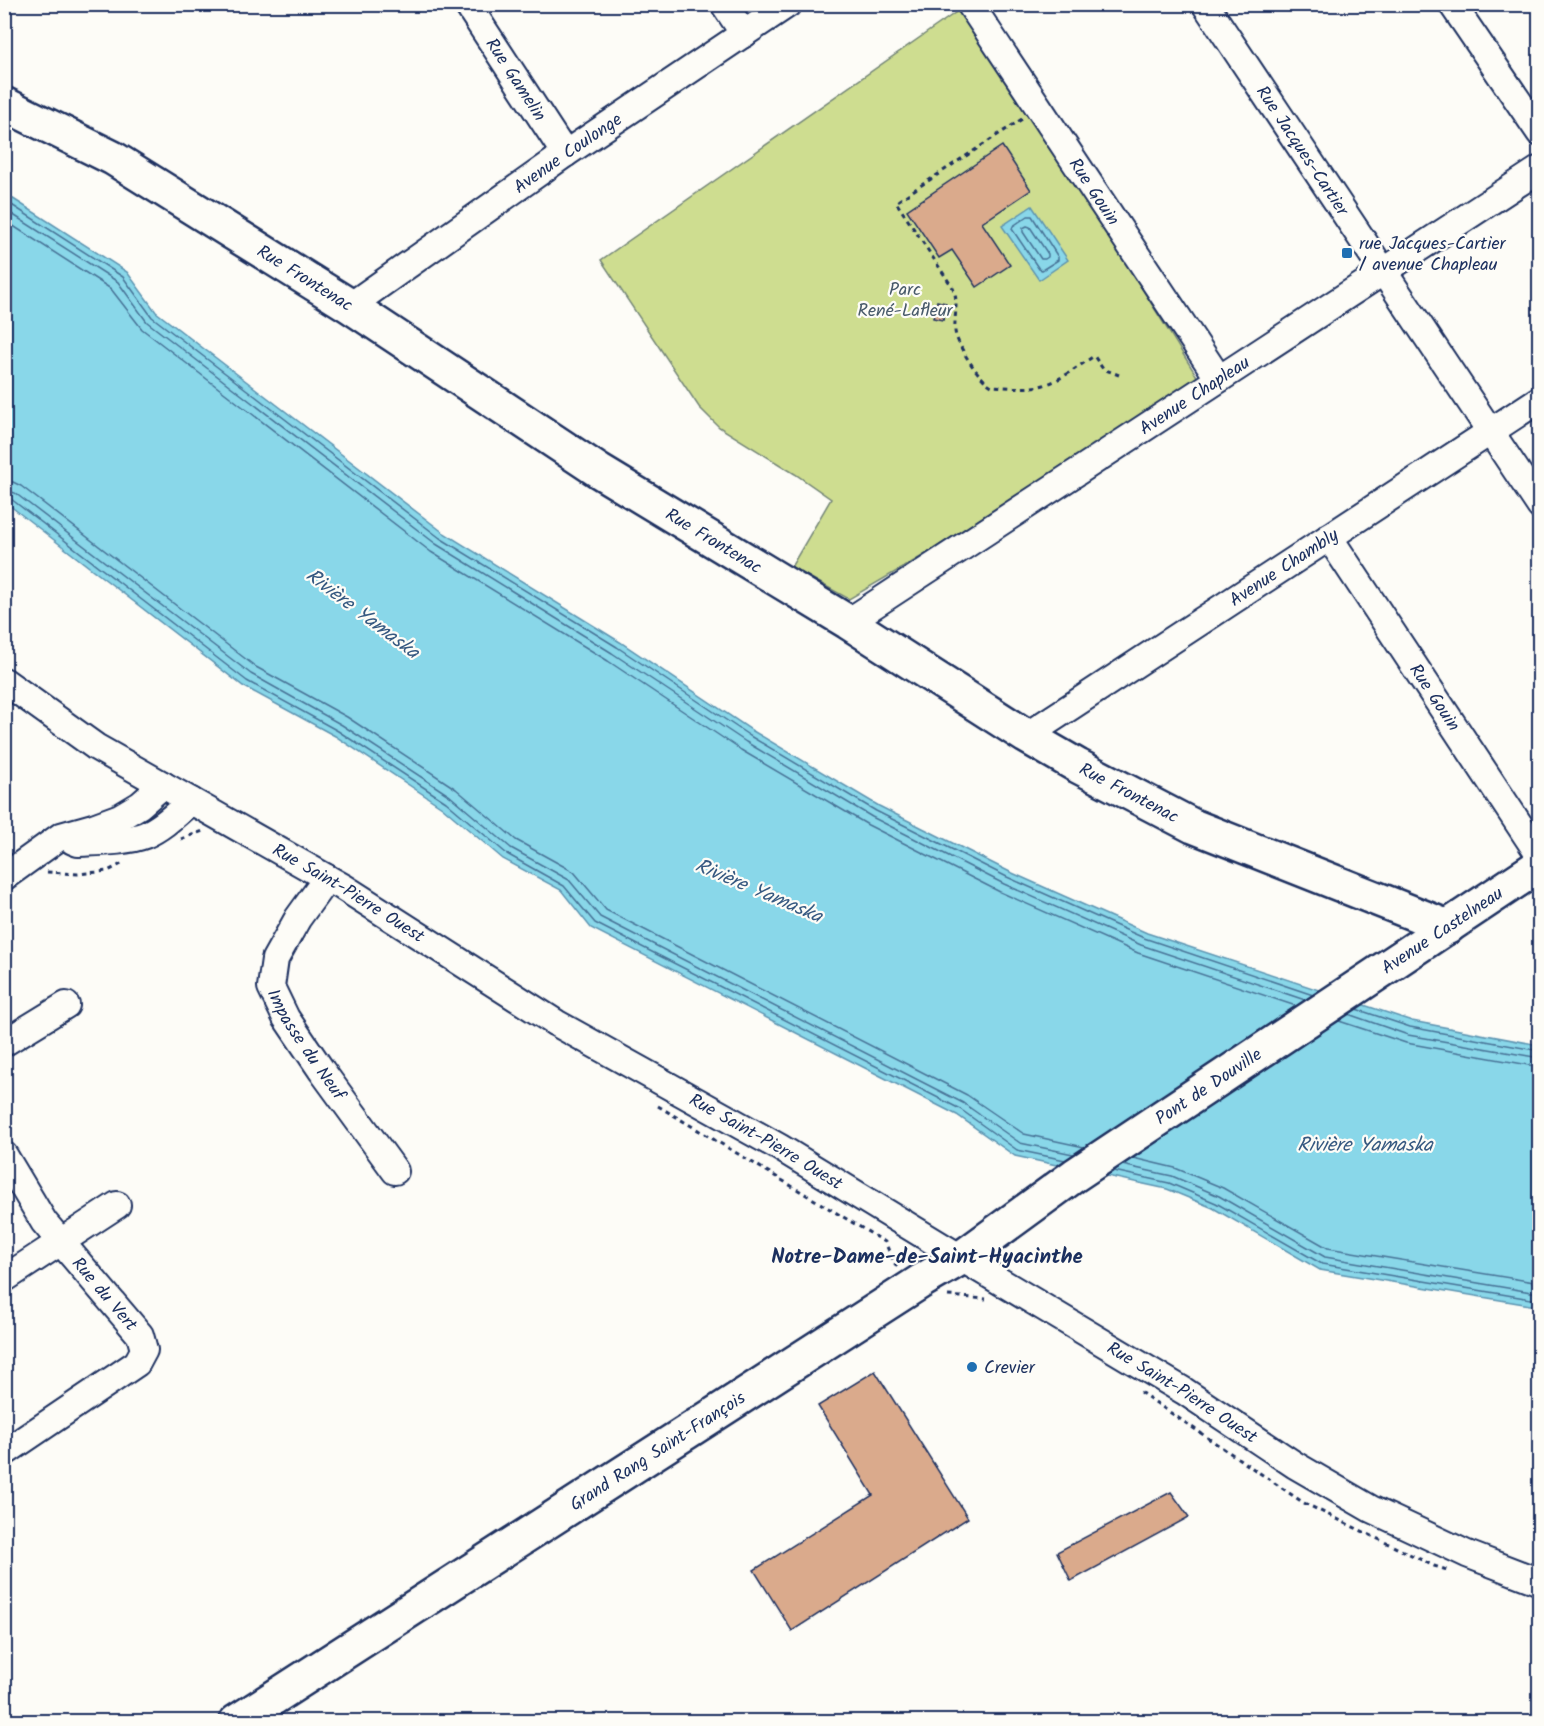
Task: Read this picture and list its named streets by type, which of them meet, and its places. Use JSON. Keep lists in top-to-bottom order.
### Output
{
  "streets": {
    "main road": [
      "Rue Frontenac",
      "Avenue Castelneau",
      "Pont de Douville",
      "Grand Rang Saint-François"
    ],
    "street": [
      "Rue Gamelin",
      "Rue Jacques-Cartier",
      "Avenue Coulonge",
      "Rue Gouin",
      "Avenue Chapleau",
      "Avenue Chambly",
      "Rue Saint-Pierre Ouest",
      "Impasse du Neuf",
      "Rue du Vert"
    ]
  },
  "crossings": [
    ["Rue Gamelin", "Avenue Coulonge"],
    ["Rue Jacques-Cartier", "Avenue Chapleau"],
    ["Rue Jacques-Cartier", "Avenue Chambly"],
    ["Avenue Coulonge", "Rue Frontenac"],
    ["Rue Gouin", "Avenue Chapleau"],
    ["Rue Gouin", "Avenue Chambly"],
    ["Rue Frontenac", "Avenue Chapleau"],
    ["Rue Frontenac", "Avenue Chambly"],
    ["Rue Frontenac", "Avenue Castelneau"],
    ["Rue Saint-Pierre Ouest", "Impasse du Neuf"],
    ["Rue Saint-Pierre Ouest", "Grand Rang Saint-François"],
    ["Avenue Castelneau", "Pont de Douville"],
    ["Pont de Douville", "Grand Rang Saint-François"]
  ],
  "districts": ["Notre-Dame-de-Saint-Hyacinthe"],
  "water": ["Rivière Yamaska"],
  "parks": ["Parc René-Lafleur"],
  "places": {
    "transit": ["rue Jacques-Cartier / avenue Chapleau"],
    "other": ["Crevier"]
  }
}
